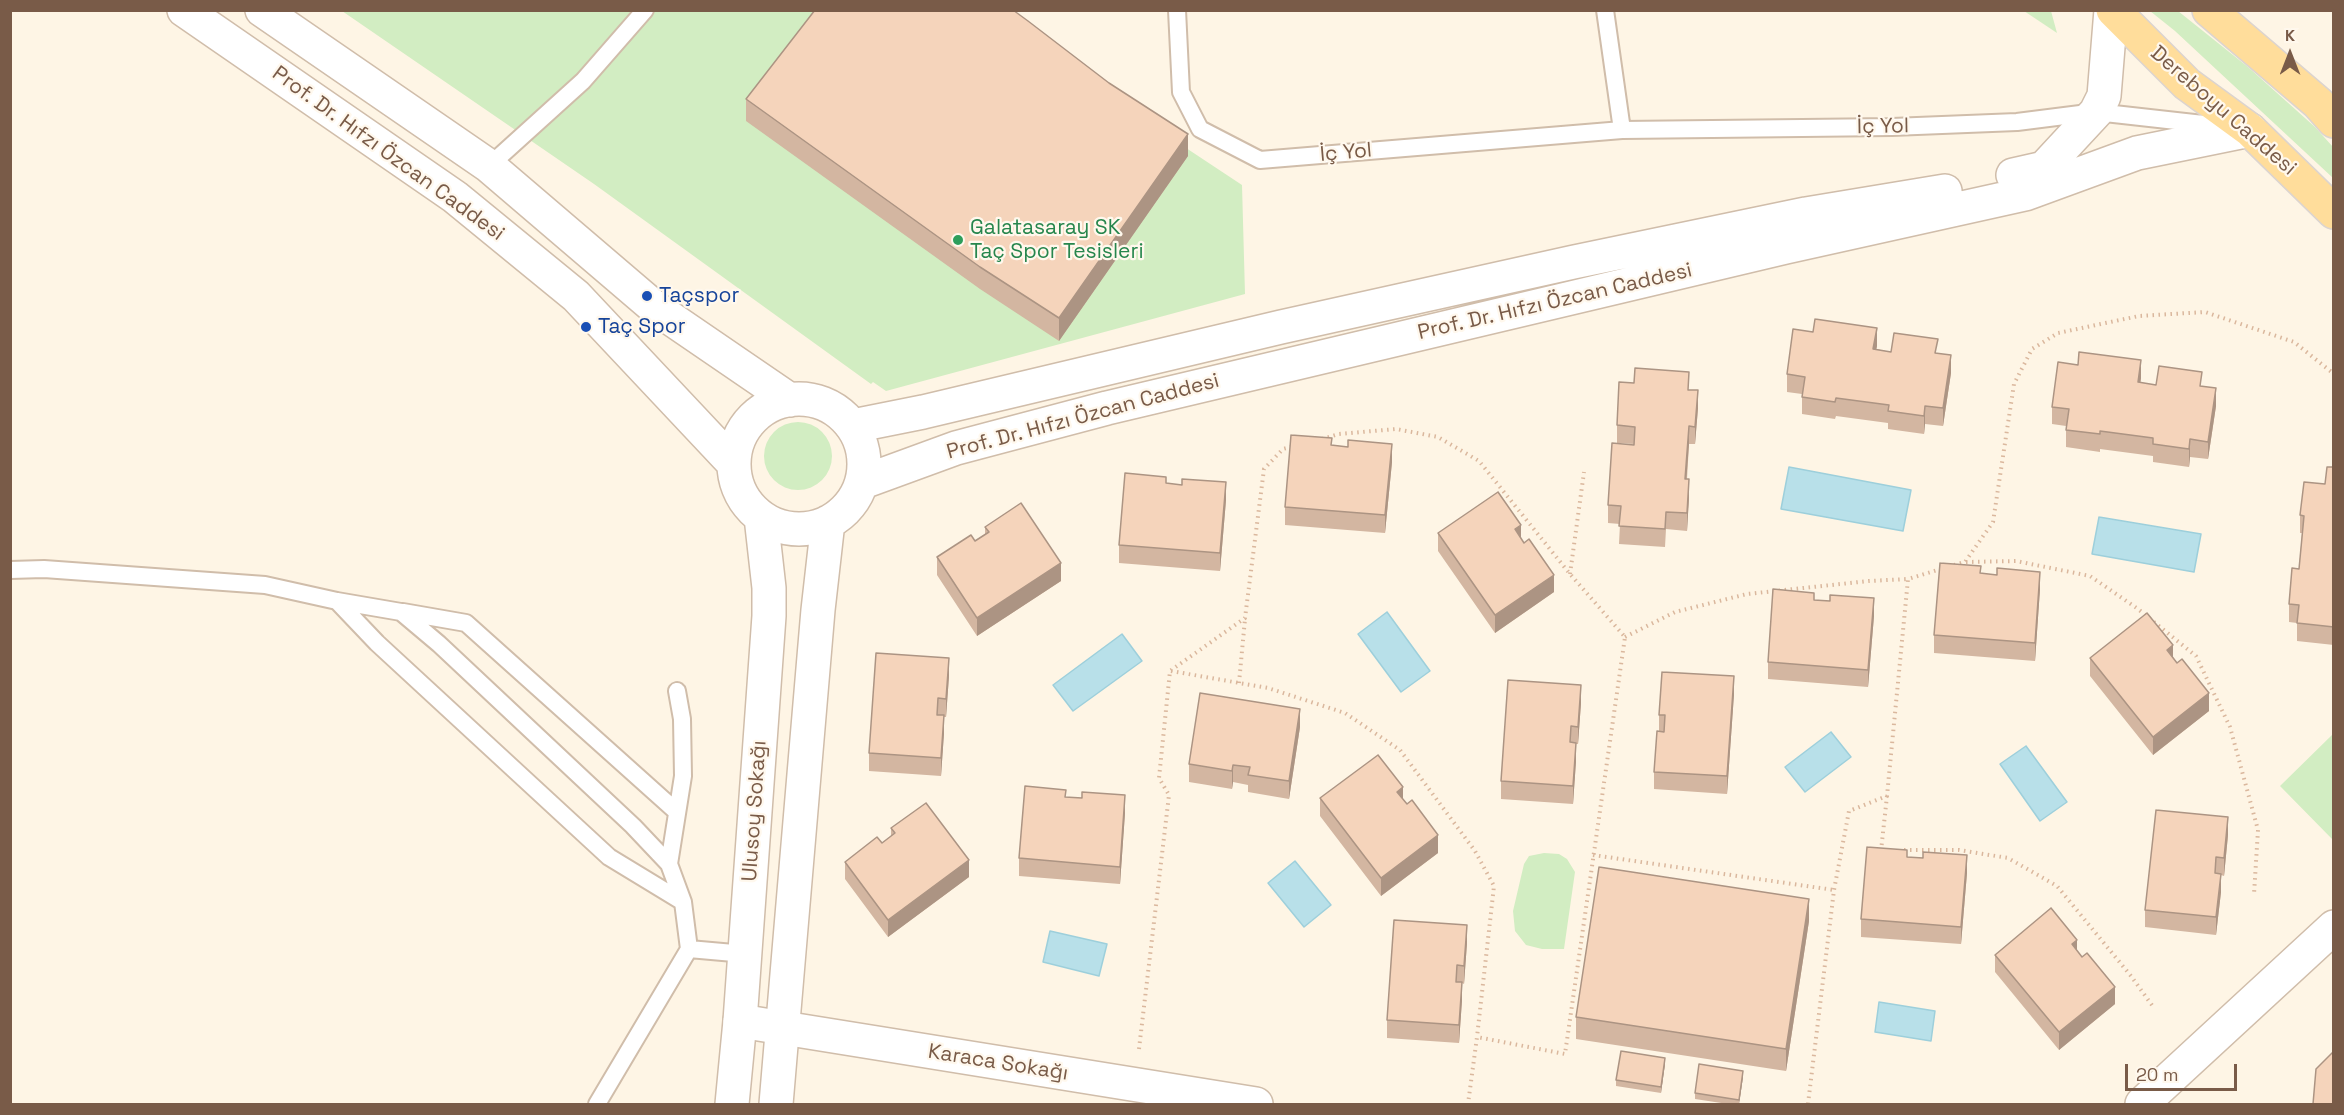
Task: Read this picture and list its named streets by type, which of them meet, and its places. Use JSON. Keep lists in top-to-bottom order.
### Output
{
  "streets": {
    "main road": ["Dereboyu Caddesi"],
    "street": ["Prof. Dr. Hıfzı Özcan Caddesi", "Ulusoy Sokağı", "Karaca Sokağı"],
    "lane": ["İç Yol"]
  },
  "crossings": [
    ["Dereboyu Caddesi", "İç Yol"],
    ["Dereboyu Caddesi", "Prof. Dr. Hıfzı Özcan Caddesi"],
    ["İç Yol", "Prof. Dr. Hıfzı Özcan Caddesi"],
    ["Prof. Dr. Hıfzı Özcan Caddesi", "Ulusoy Sokağı"],
    ["Ulusoy Sokağı", "Karaca Sokağı"]
  ],
  "places": ["Galatasaray SK Taç Spor Tesisleri", "Taçspor", "Taç Spor"],
  "scale_bar": "20 m",
  "north": "top"
}
